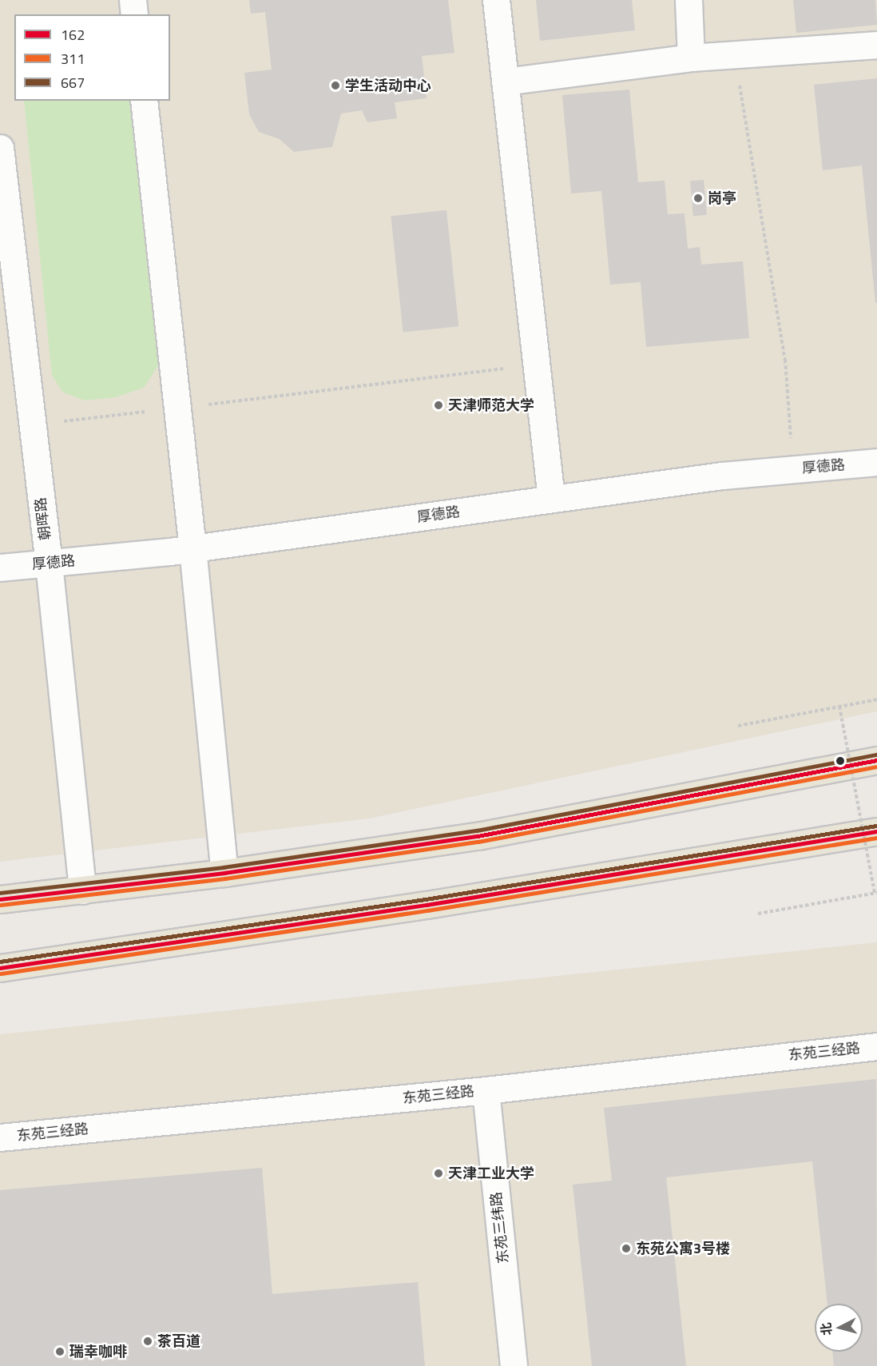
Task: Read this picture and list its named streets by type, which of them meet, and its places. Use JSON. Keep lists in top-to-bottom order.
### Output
{
  "streets": {
    "street": [
      "厚德路",
      "朝晖路",
      "东苑三经路",
      "东苑三纬路"
    ]
  },
  "crossings": [
    ["厚德路", "朝晖路"],
    ["东苑三经路", "东苑三纬路"]
  ],
  "places": [
    "学生活动中心",
    "岗亭",
    "天津师范大学",
    "天津工业大学",
    "东苑公寓3号楼",
    "茶百道",
    "瑞幸咖啡"
  ],
  "lines": ["transit line 667", "transit line 162", "transit line 311"],
  "legend": ["162", "311", "667"],
  "north": "left"
}
